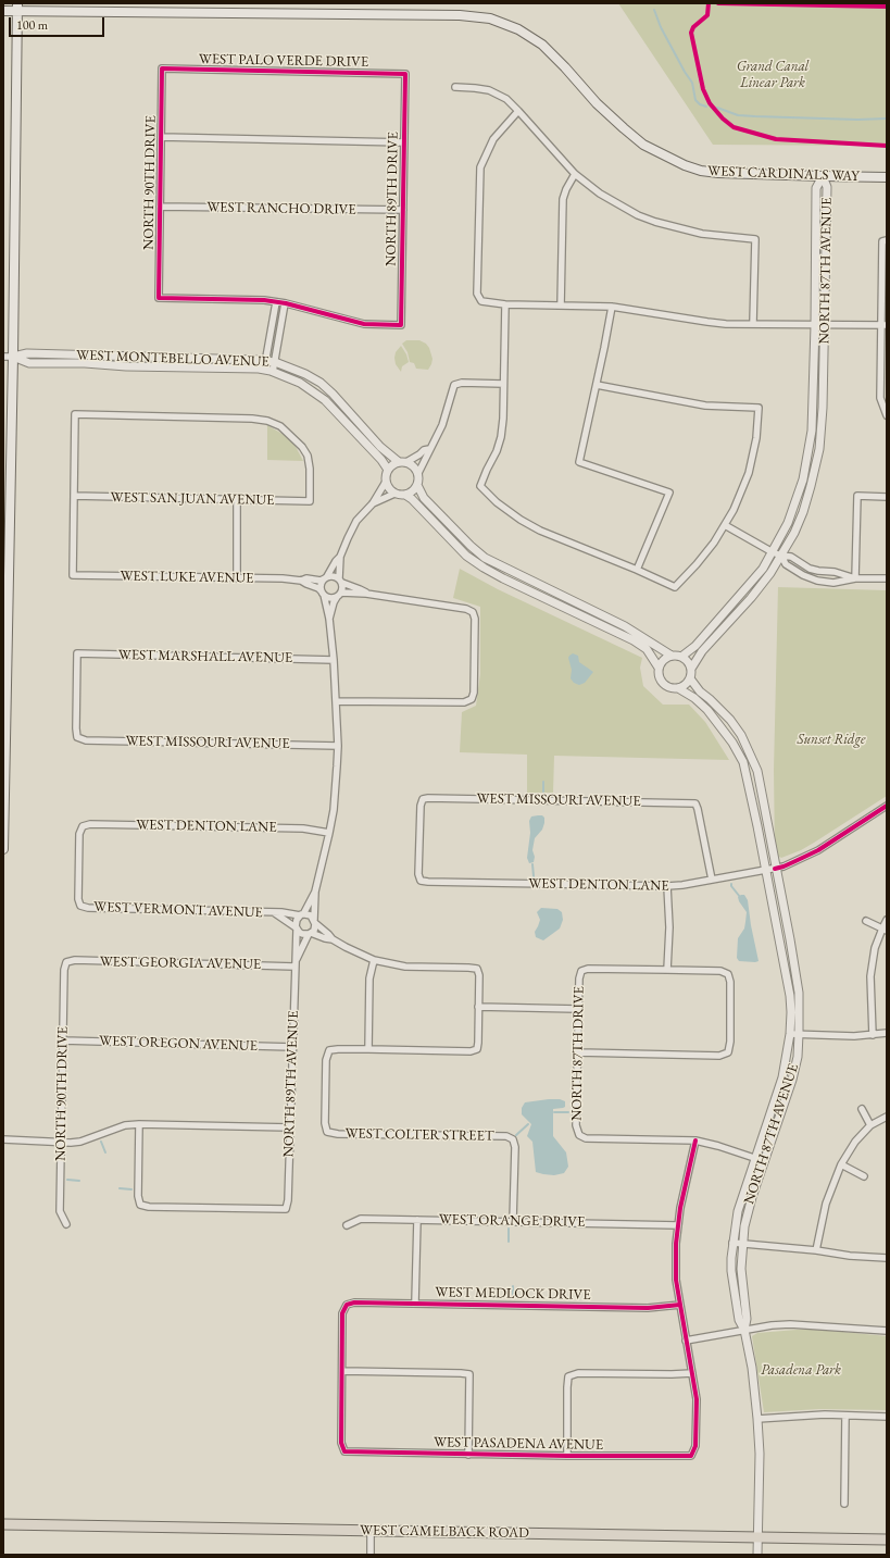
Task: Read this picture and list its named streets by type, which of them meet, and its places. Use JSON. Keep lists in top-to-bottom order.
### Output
{
  "streets": {
    "main road": ["WEST CARDINALS WAY", "WEST CAMELBACK ROAD"],
    "street": [
      "WEST PALO VERDE DRIVE",
      "NORTH 90TH DRIVE",
      "NORTH 89TH DRIVE",
      "WEST RANCHO DRIVE",
      "NORTH 87TH AVENUE",
      "WEST MONTEBELLO AVENUE",
      "WEST SAN JUAN AVENUE",
      "WEST LUKE AVENUE",
      "WEST MARSHALL AVENUE",
      "WEST MISSOURI AVENUE",
      "WEST DENTON LANE",
      "WEST VERMONT AVENUE",
      "WEST GEORGIA AVENUE",
      "WEST OREGON AVENUE",
      "NORTH 87TH DRIVE",
      "NORTH 89TH AVENUE",
      "WEST COLTER STREET",
      "WEST ORANGE DRIVE",
      "WEST MEDLOCK DRIVE",
      "WEST PASADENA AVENUE"
    ]
  },
  "crossings": [
    ["WEST PALO VERDE DRIVE", "NORTH 90TH DRIVE"],
    ["WEST PALO VERDE DRIVE", "NORTH 89TH DRIVE"],
    ["WEST CARDINALS WAY", "NORTH 87TH AVENUE"],
    ["NORTH 90TH DRIVE", "WEST RANCHO DRIVE"],
    ["NORTH 90TH DRIVE", "WEST GEORGIA AVENUE"],
    ["NORTH 90TH DRIVE", "WEST OREGON AVENUE"],
    ["NORTH 89TH DRIVE", "WEST RANCHO DRIVE"],
    ["NORTH 87TH AVENUE", "WEST DENTON LANE"],
    ["NORTH 87TH AVENUE", "WEST CAMELBACK ROAD"],
    ["WEST SAN JUAN AVENUE", "WEST LUKE AVENUE"],
    ["WEST MARSHALL AVENUE", "WEST MISSOURI AVENUE"],
    ["WEST MISSOURI AVENUE", "WEST DENTON LANE"],
    ["WEST DENTON LANE", "WEST VERMONT AVENUE"],
    ["WEST VERMONT AVENUE", "NORTH 89TH AVENUE"],
    ["WEST GEORGIA AVENUE", "NORTH 89TH AVENUE"],
    ["WEST OREGON AVENUE", "NORTH 89TH AVENUE"],
    ["WEST COLTER STREET", "WEST ORANGE DRIVE"],
    ["WEST MEDLOCK DRIVE", "WEST PASADENA AVENUE"]
  ],
  "parks": ["Grand Canal Linear Park", "Sunset Ridge", "Pasadena Park"],
  "scale_bar": "100 m"
}
